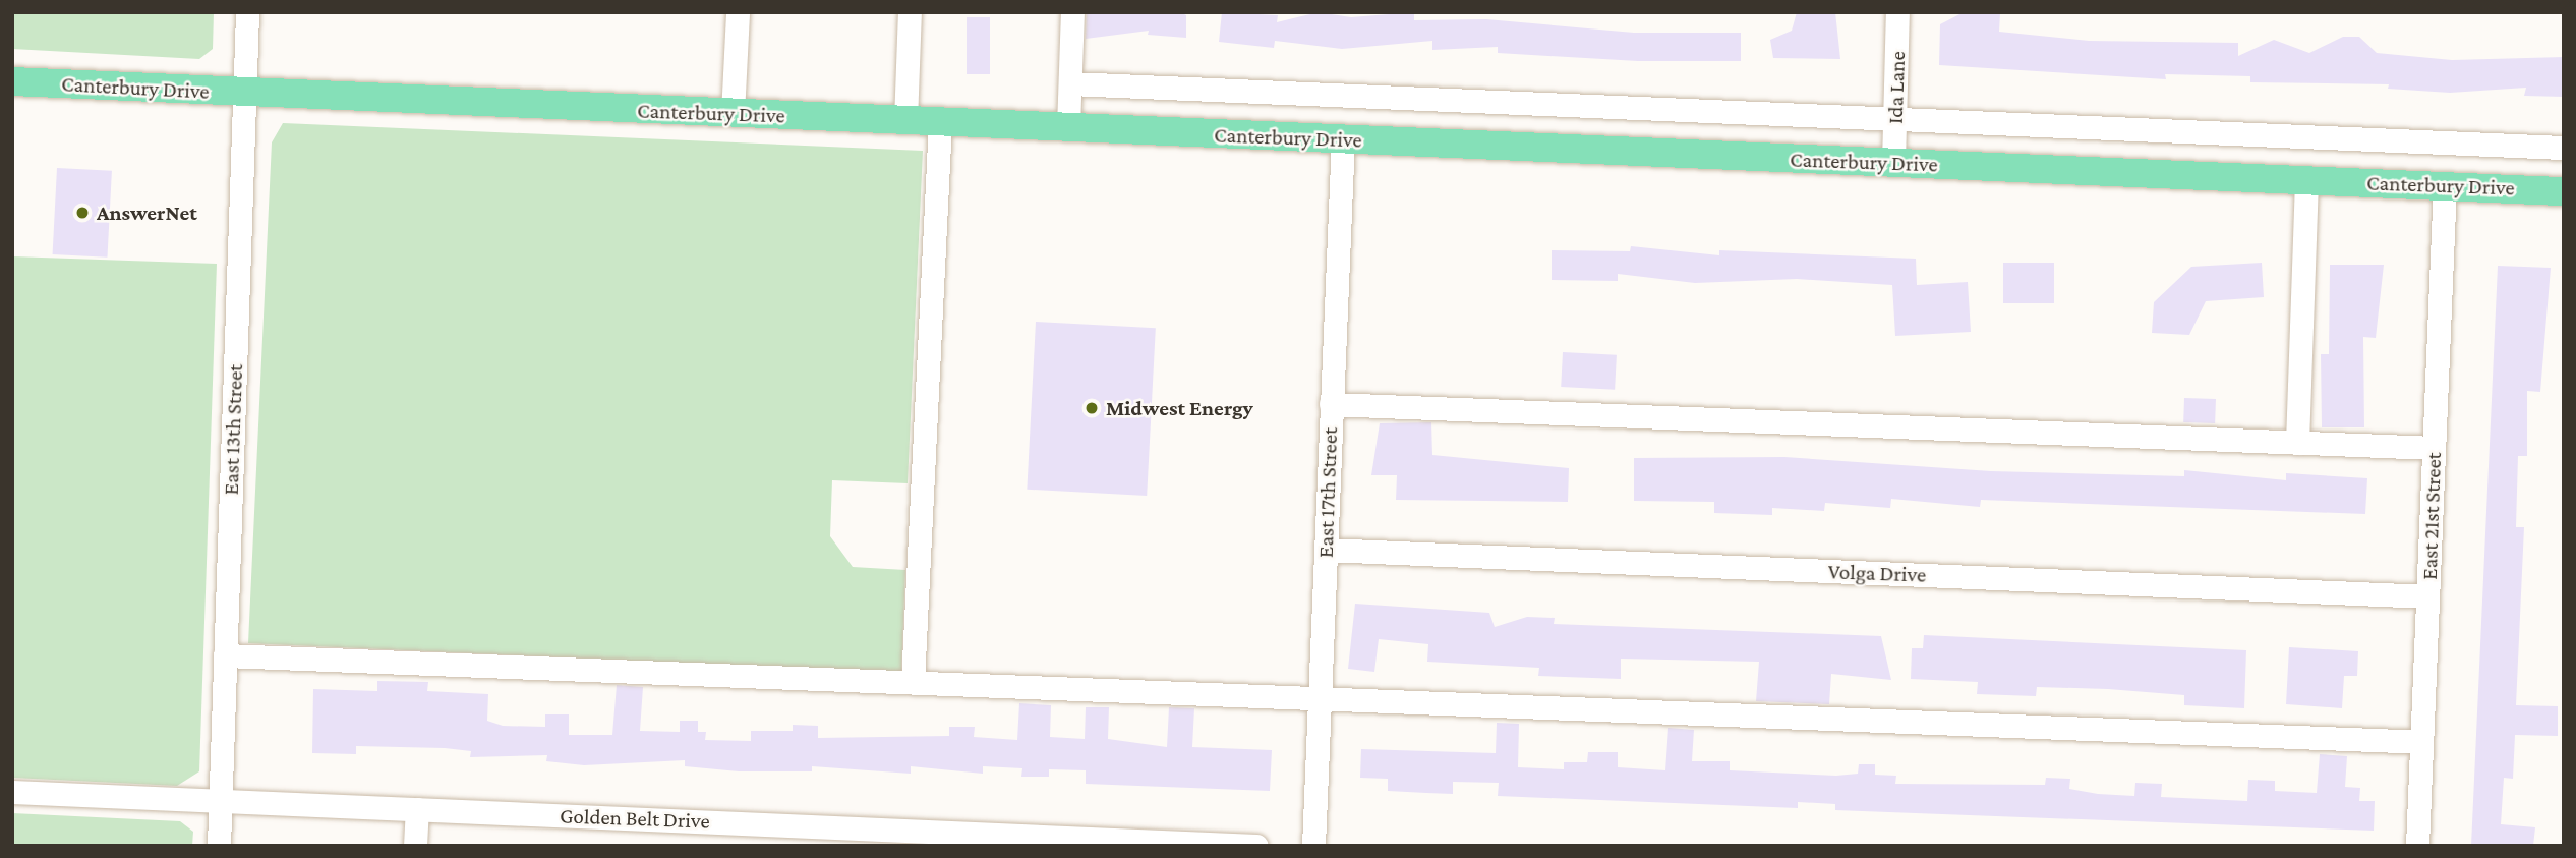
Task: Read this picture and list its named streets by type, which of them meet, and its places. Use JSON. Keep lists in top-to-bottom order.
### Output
{
  "streets": {
    "main road": ["Canterbury Drive"],
    "street": [
      "Ida Lane",
      "East 13th Street",
      "East 17th Street",
      "East 21st Street",
      "Volga Drive",
      "Golden Belt Drive"
    ]
  },
  "crossings": [
    ["Canterbury Drive", "Ida Lane"],
    ["Canterbury Drive", "East 13th Street"],
    ["Canterbury Drive", "East 17th Street"],
    ["Canterbury Drive", "East 21st Street"],
    ["East 13th Street", "Golden Belt Drive"],
    ["East 17th Street", "Volga Drive"],
    ["East 21st Street", "Volga Drive"]
  ],
  "places": ["AnswerNet", "Midwest Energy"]
}
